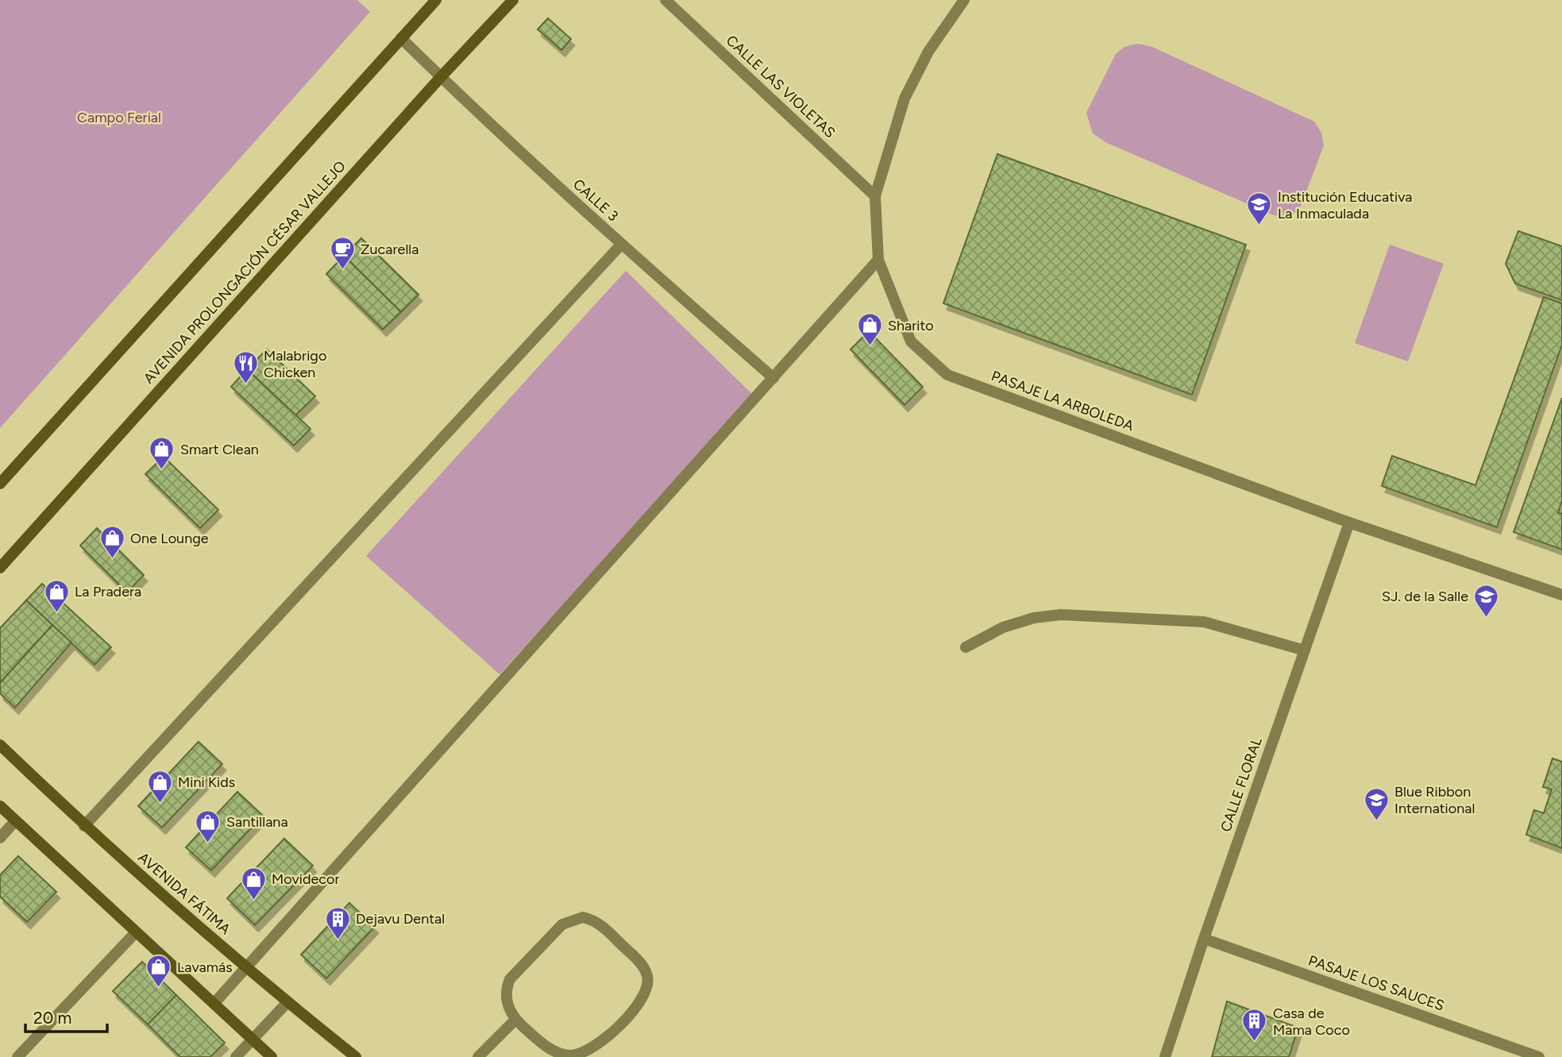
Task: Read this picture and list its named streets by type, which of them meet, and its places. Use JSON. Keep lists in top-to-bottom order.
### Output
{
  "streets": {
    "main road": ["AVENIDA PROLONGACIÓN CÉSAR VALLEJO", "AVENIDA FÁTIMA"],
    "street": [
      "CALLE LAS VIOLETAS",
      "CALLE 3",
      "PASAJE LA ARBOLEDA",
      "CALLE FLORAL",
      "PASAJE LOS SAUCES"
    ]
  },
  "crossings": [
    ["CALLE LAS VIOLETAS", "PASAJE LA ARBOLEDA"],
    ["CALLE 3", "AVENIDA PROLONGACIÓN CÉSAR VALLEJO"],
    ["PASAJE LA ARBOLEDA", "CALLE FLORAL"],
    ["CALLE FLORAL", "PASAJE LOS SAUCES"]
  ],
  "parks": ["Campo Ferial"],
  "places": {
    "school or university": ["Institución Educativa La Inmaculada", "SJ. de la Salle", "Blue Ribbon International"],
    "cafe": ["Zucarella"],
    "shop": [
      "Sharito",
      "Smart Clean",
      "One Lounge",
      "La Pradera",
      "Mini Kids",
      "Santillana",
      "Movidecor",
      "Lavamás"
    ],
    "restaurant": ["Malabrigo Chicken"],
    "building": ["Dejavu Dental", "Casa de Mama Coco"]
  },
  "scale_bar": "20 m"
}
